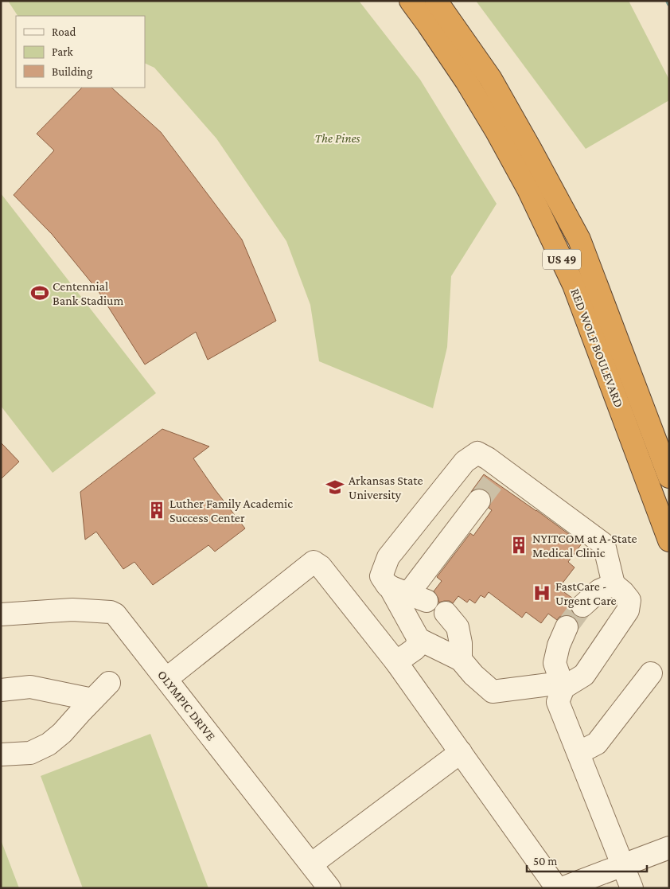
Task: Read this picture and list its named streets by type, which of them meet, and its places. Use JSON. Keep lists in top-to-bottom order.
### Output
{
  "streets": {
    "highway": ["US 49", "RED WOLF BOULEVARD"],
    "street": ["OLYMPIC DRIVE"]
  },
  "parks": ["The Pines"],
  "places": {
    "sports": ["Centennial Bank Stadium"],
    "school or university": ["Arkansas State University"],
    "building": ["Luther Family Academic Success Center", "NYITCOM at A-State Medical Clinic"],
    "hospital": ["FastCare - Urgent Care"]
  },
  "legend": ["Road", "Park", "Building"],
  "scale_bar": "50 m"
}
